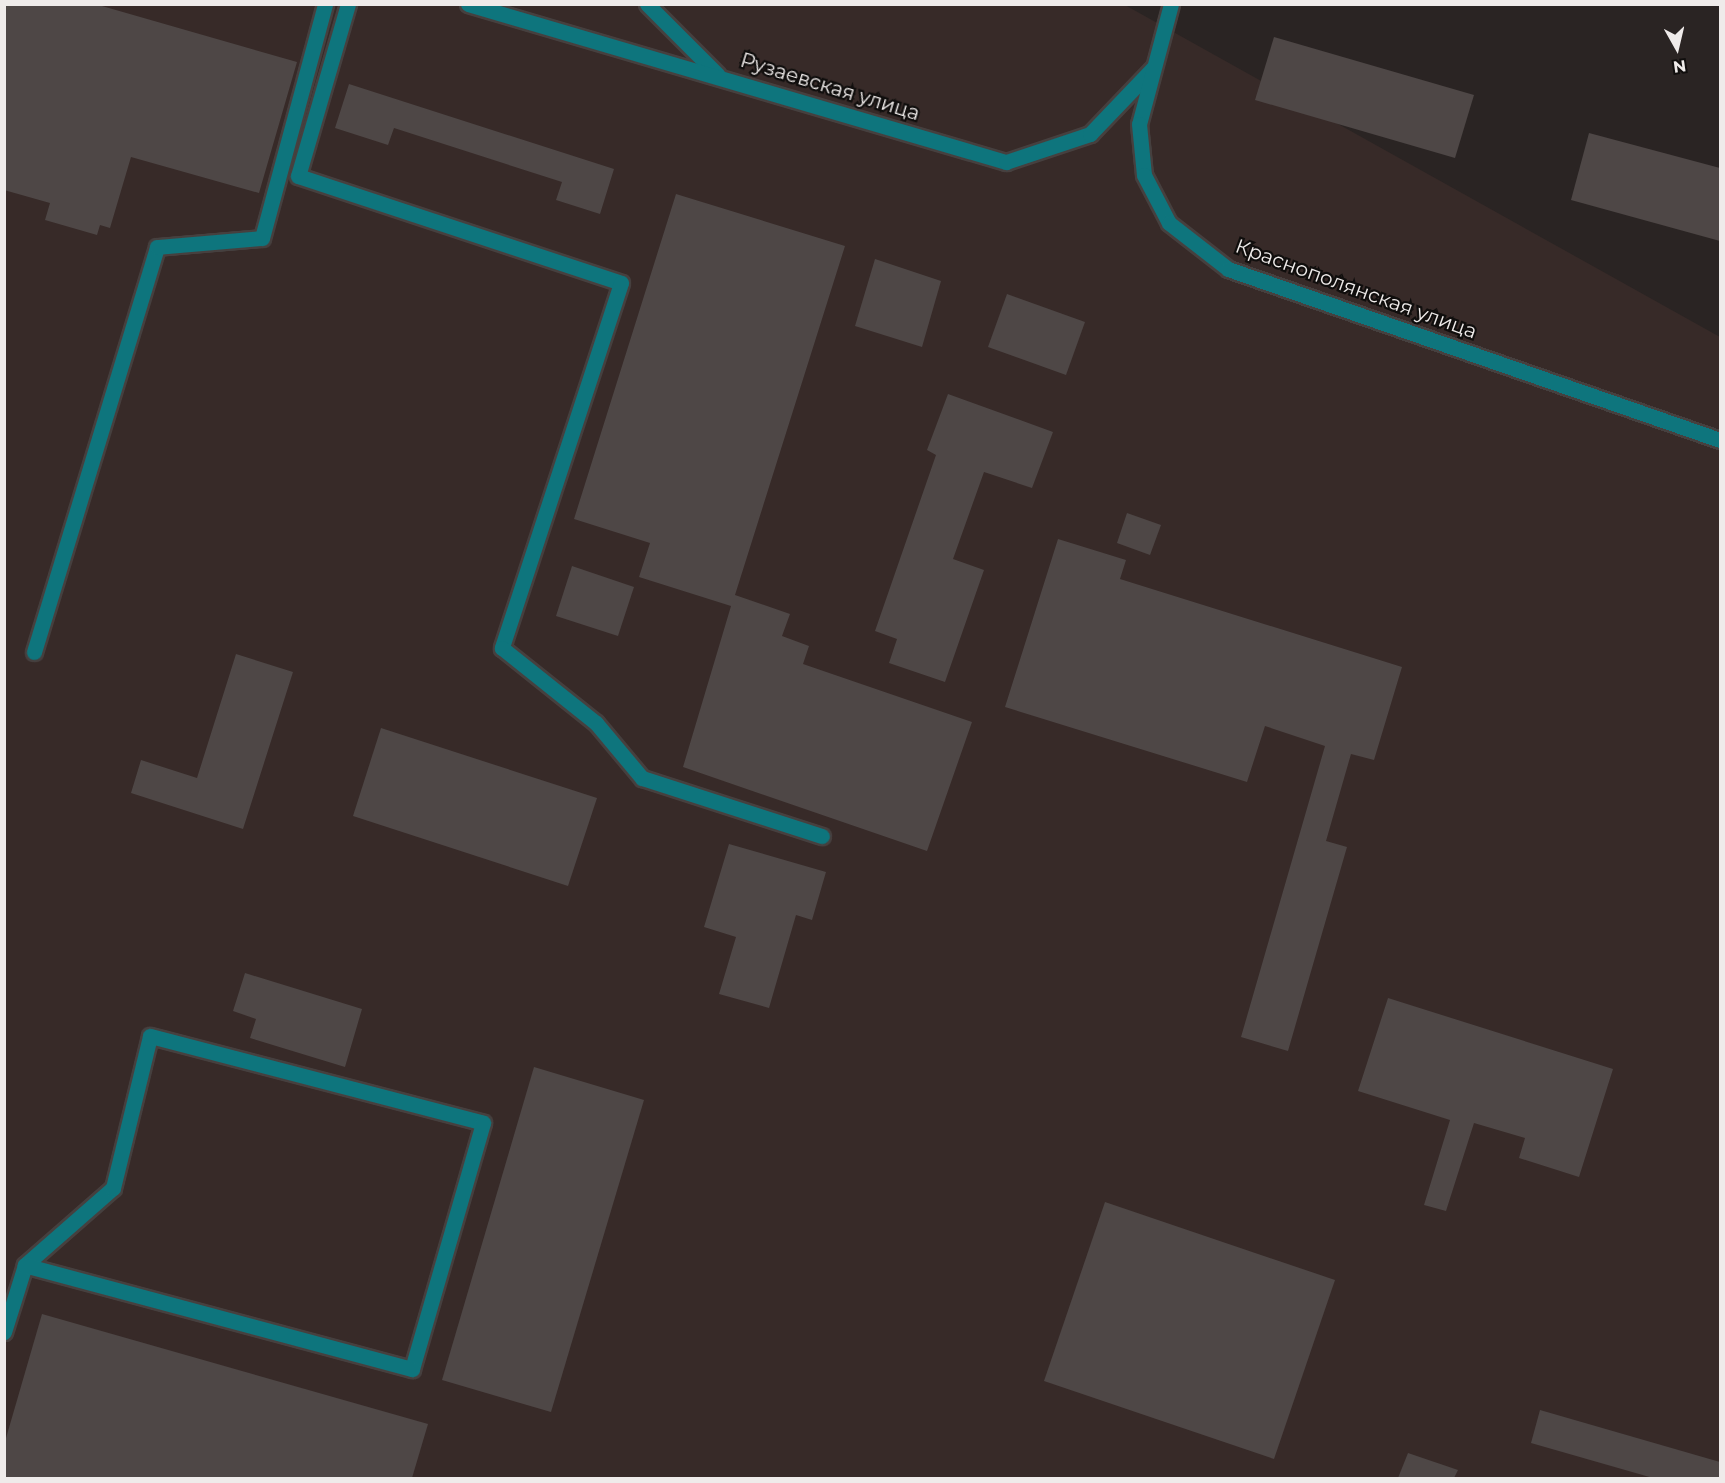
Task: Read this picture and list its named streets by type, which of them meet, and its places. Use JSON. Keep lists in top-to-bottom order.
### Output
{
  "streets": {
    "street": ["Рузаевская улица", "Краснополянская улица"]
  },
  "crossings": [
    ["Рузаевская улица", "Краснополянская улица"]
  ],
  "north": "bottom"
}
